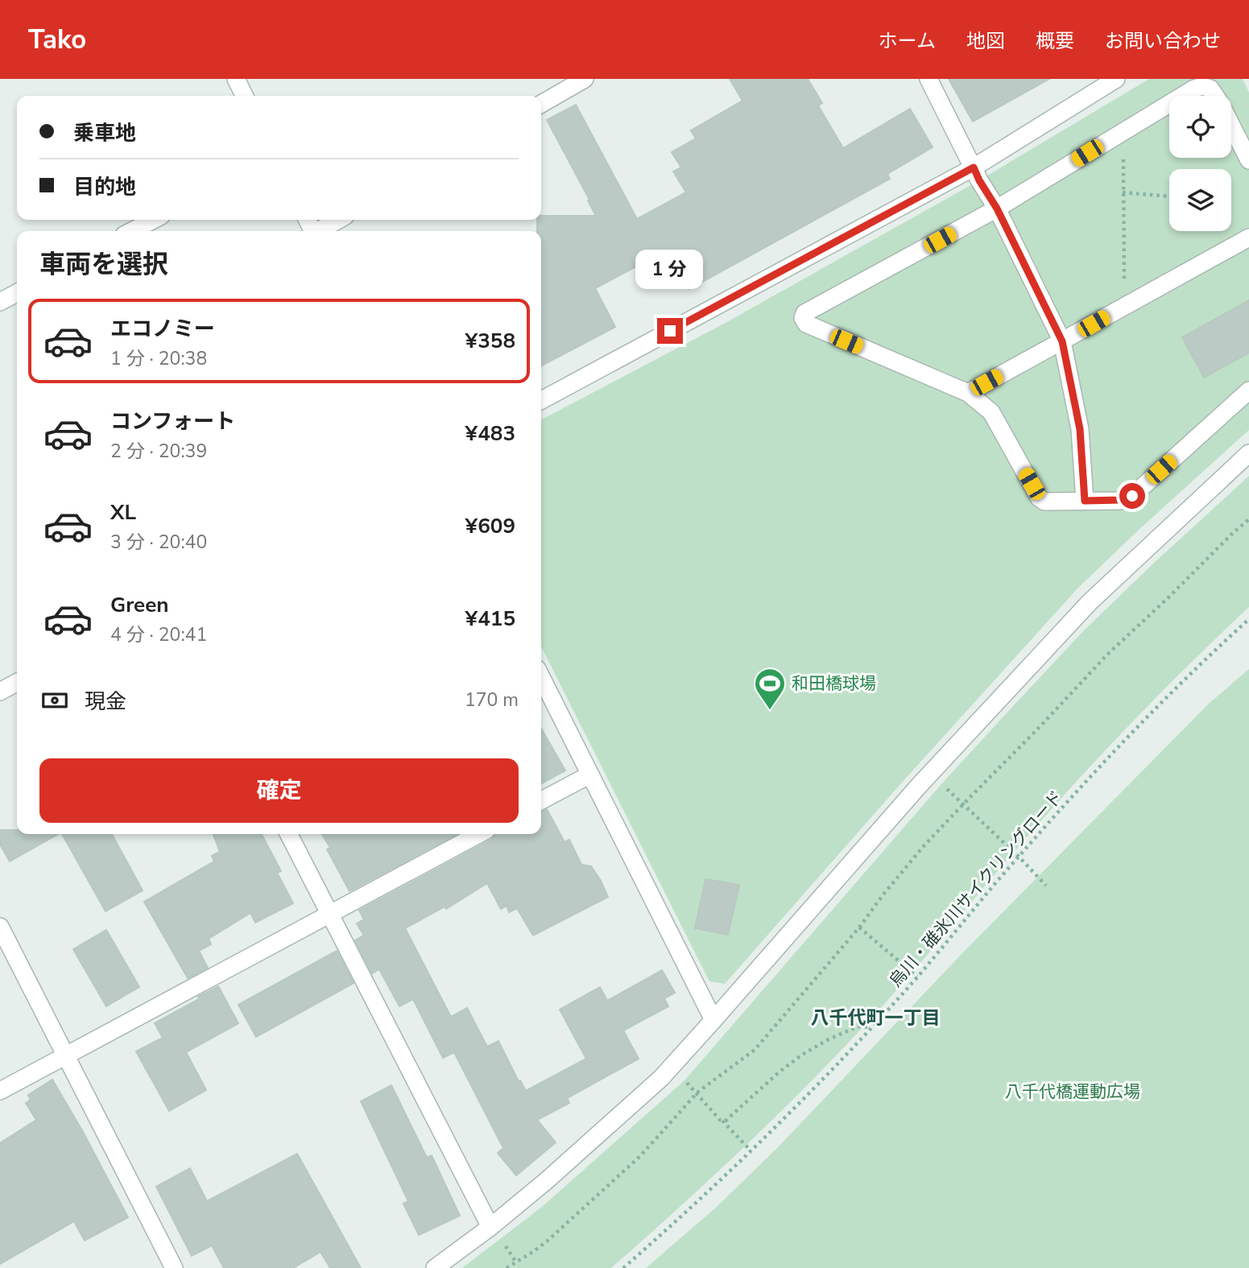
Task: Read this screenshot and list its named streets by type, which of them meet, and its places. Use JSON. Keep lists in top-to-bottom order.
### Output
{
  "streets": {
    "path": ["烏川・碓氷川サイクリングロード"]
  },
  "districts": ["八千代町一丁目"],
  "parks": ["八千代橋運動広場"],
  "places": {
    "sports": ["和田橋球場"]
  },
  "page": {
    "header": "Tako",
    "nav": [
      "ホーム",
      "地図",
      "概要",
      "お問い合わせ"
    ],
    "banner": ["乗車地", "目的地"],
    "heading": "車両を選択",
    "bubble": "1 分",
    "list": [
      {
        "name": "エコノミー",
        "note": "1 分 · 20:38",
        "value": "¥358"
      },
      {
        "name": "コンフォート",
        "note": "2 分 · 20:39",
        "value": "¥483"
      },
      {
        "name": "XL",
        "note": "3 分 · 20:40",
        "value": "¥609"
      },
      {
        "name": "Green",
        "note": "4 分 · 20:41",
        "value": "¥415"
      }
    ],
    "pay": ["現金", "170 m"],
    "buttons": "確定"
  }
}
